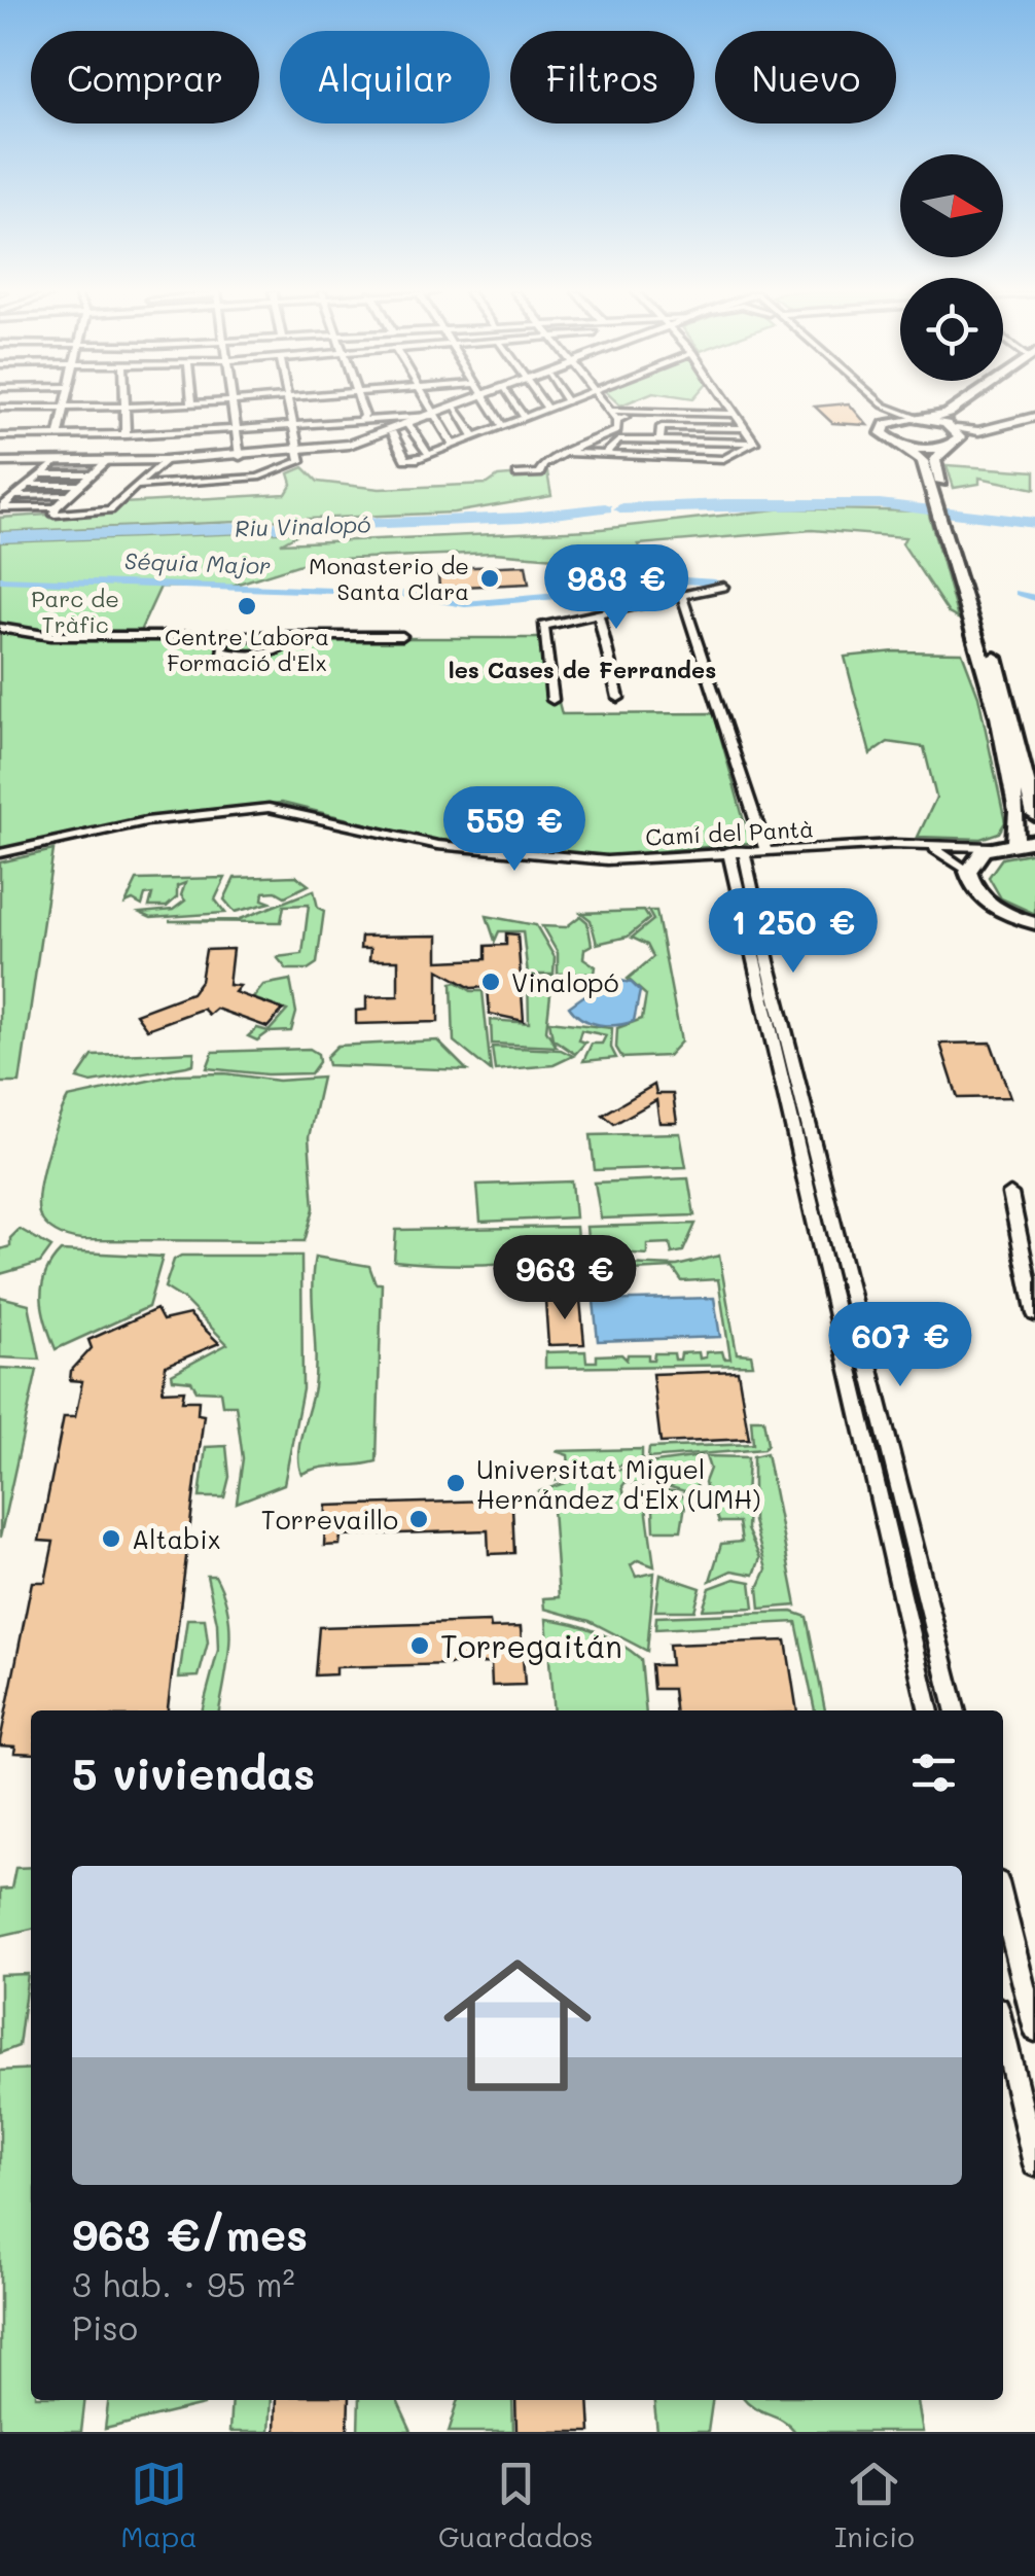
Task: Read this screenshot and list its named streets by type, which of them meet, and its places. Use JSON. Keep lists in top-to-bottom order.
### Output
{
  "streets": {
    "street": ["Camí del Pantà"]
  },
  "districts": ["les Cases de Ferrandes"],
  "water": ["Riu Vinalopó", "Séquia Major"],
  "parks": ["Parc de Tràfic"],
  "places": [
    "Monasterio de Santa Clara",
    "Centre Labora Formació d'Elx",
    "Vinalopó",
    "Universitat Miguel Hernández d'Elx (UMH)",
    "Torrevaillo",
    "Altabix",
    "Torregaitán"
  ],
  "north": "right",
  "page": {
    "chip": [
      "Comprar",
      "Alquilar",
      "Filtros",
      "Nuevo"
    ],
    "price": [
      "983 €",
      "559 €",
      "1 250 €",
      "963 €",
      "607 €"
    ],
    "heading": "5 viviendas",
    "list": [
      {
        "name": "963 €/mes",
        "note": "3 hab. · 95 m² · Piso"
      }
    ],
    "tabs": ["Mapa", "Guardados", "Inicio"]
  }
}
